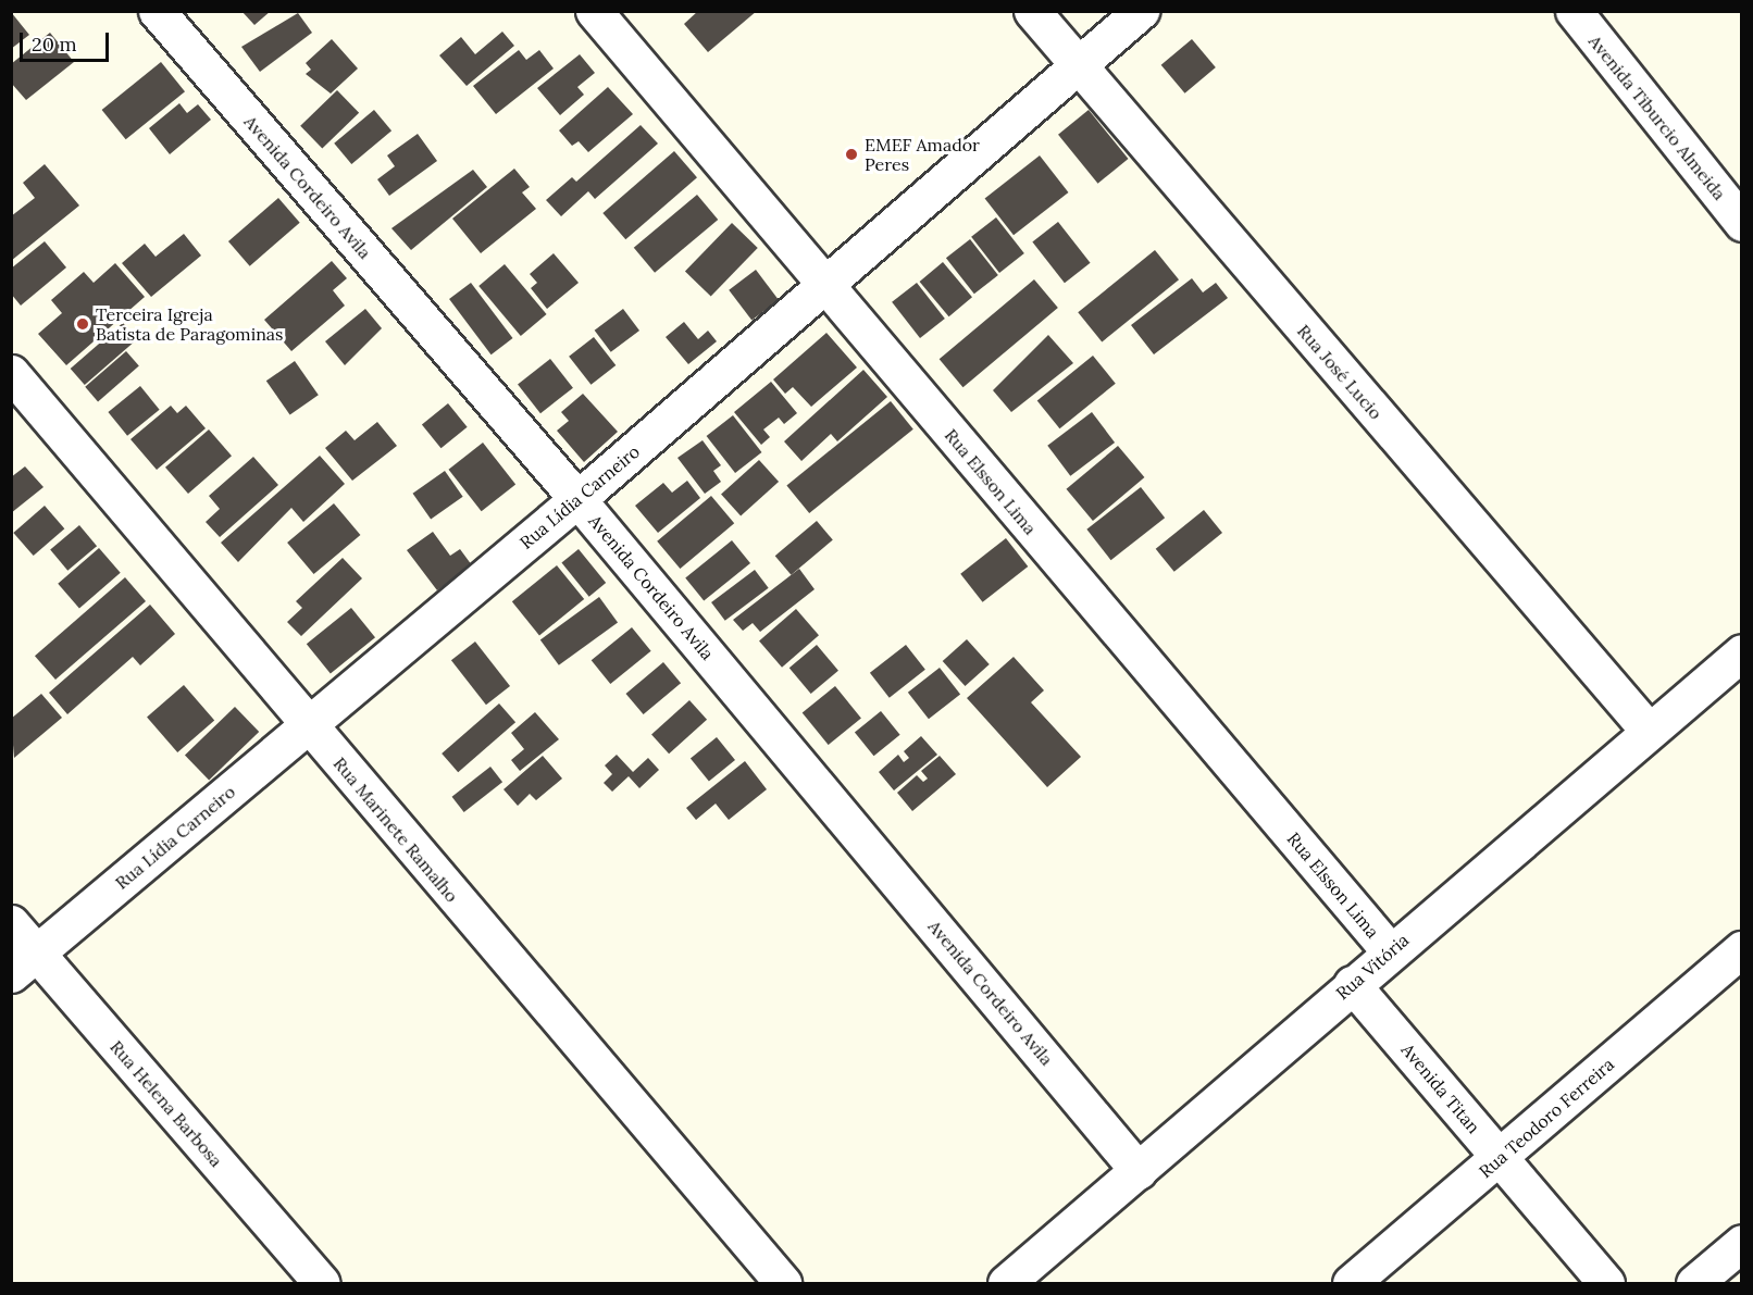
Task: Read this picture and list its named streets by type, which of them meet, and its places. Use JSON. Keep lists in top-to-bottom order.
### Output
{
  "streets": {
    "street": [
      "Avenida Tiburcio Almeida",
      "Avenida Cordeiro Avila",
      "Rua José Lucio",
      "Rua Elsson Lima",
      "Rua Lídia Carneiro",
      "Rua Marinete Ramalho",
      "Rua Vitória",
      "Avenida Titan",
      "Rua Helena Barbosa",
      "Rua Teodoro Ferreira"
    ]
  },
  "crossings": [
    ["Avenida Cordeiro Avila", "Rua Lídia Carneiro"],
    ["Avenida Cordeiro Avila", "Rua Vitória"],
    ["Rua José Lucio", "Rua Lídia Carneiro"],
    ["Rua José Lucio", "Rua Vitória"],
    ["Rua Elsson Lima", "Rua Lídia Carneiro"],
    ["Rua Elsson Lima", "Rua Vitória"],
    ["Rua Lídia Carneiro", "Rua Marinete Ramalho"],
    ["Rua Lídia Carneiro", "Rua Helena Barbosa"],
    ["Rua Vitória", "Avenida Titan"],
    ["Avenida Titan", "Rua Teodoro Ferreira"]
  ],
  "places": ["EMEF Amador Peres", "Terceira Igreja Batista de Paragominas"],
  "scale_bar": "20 m"
}
